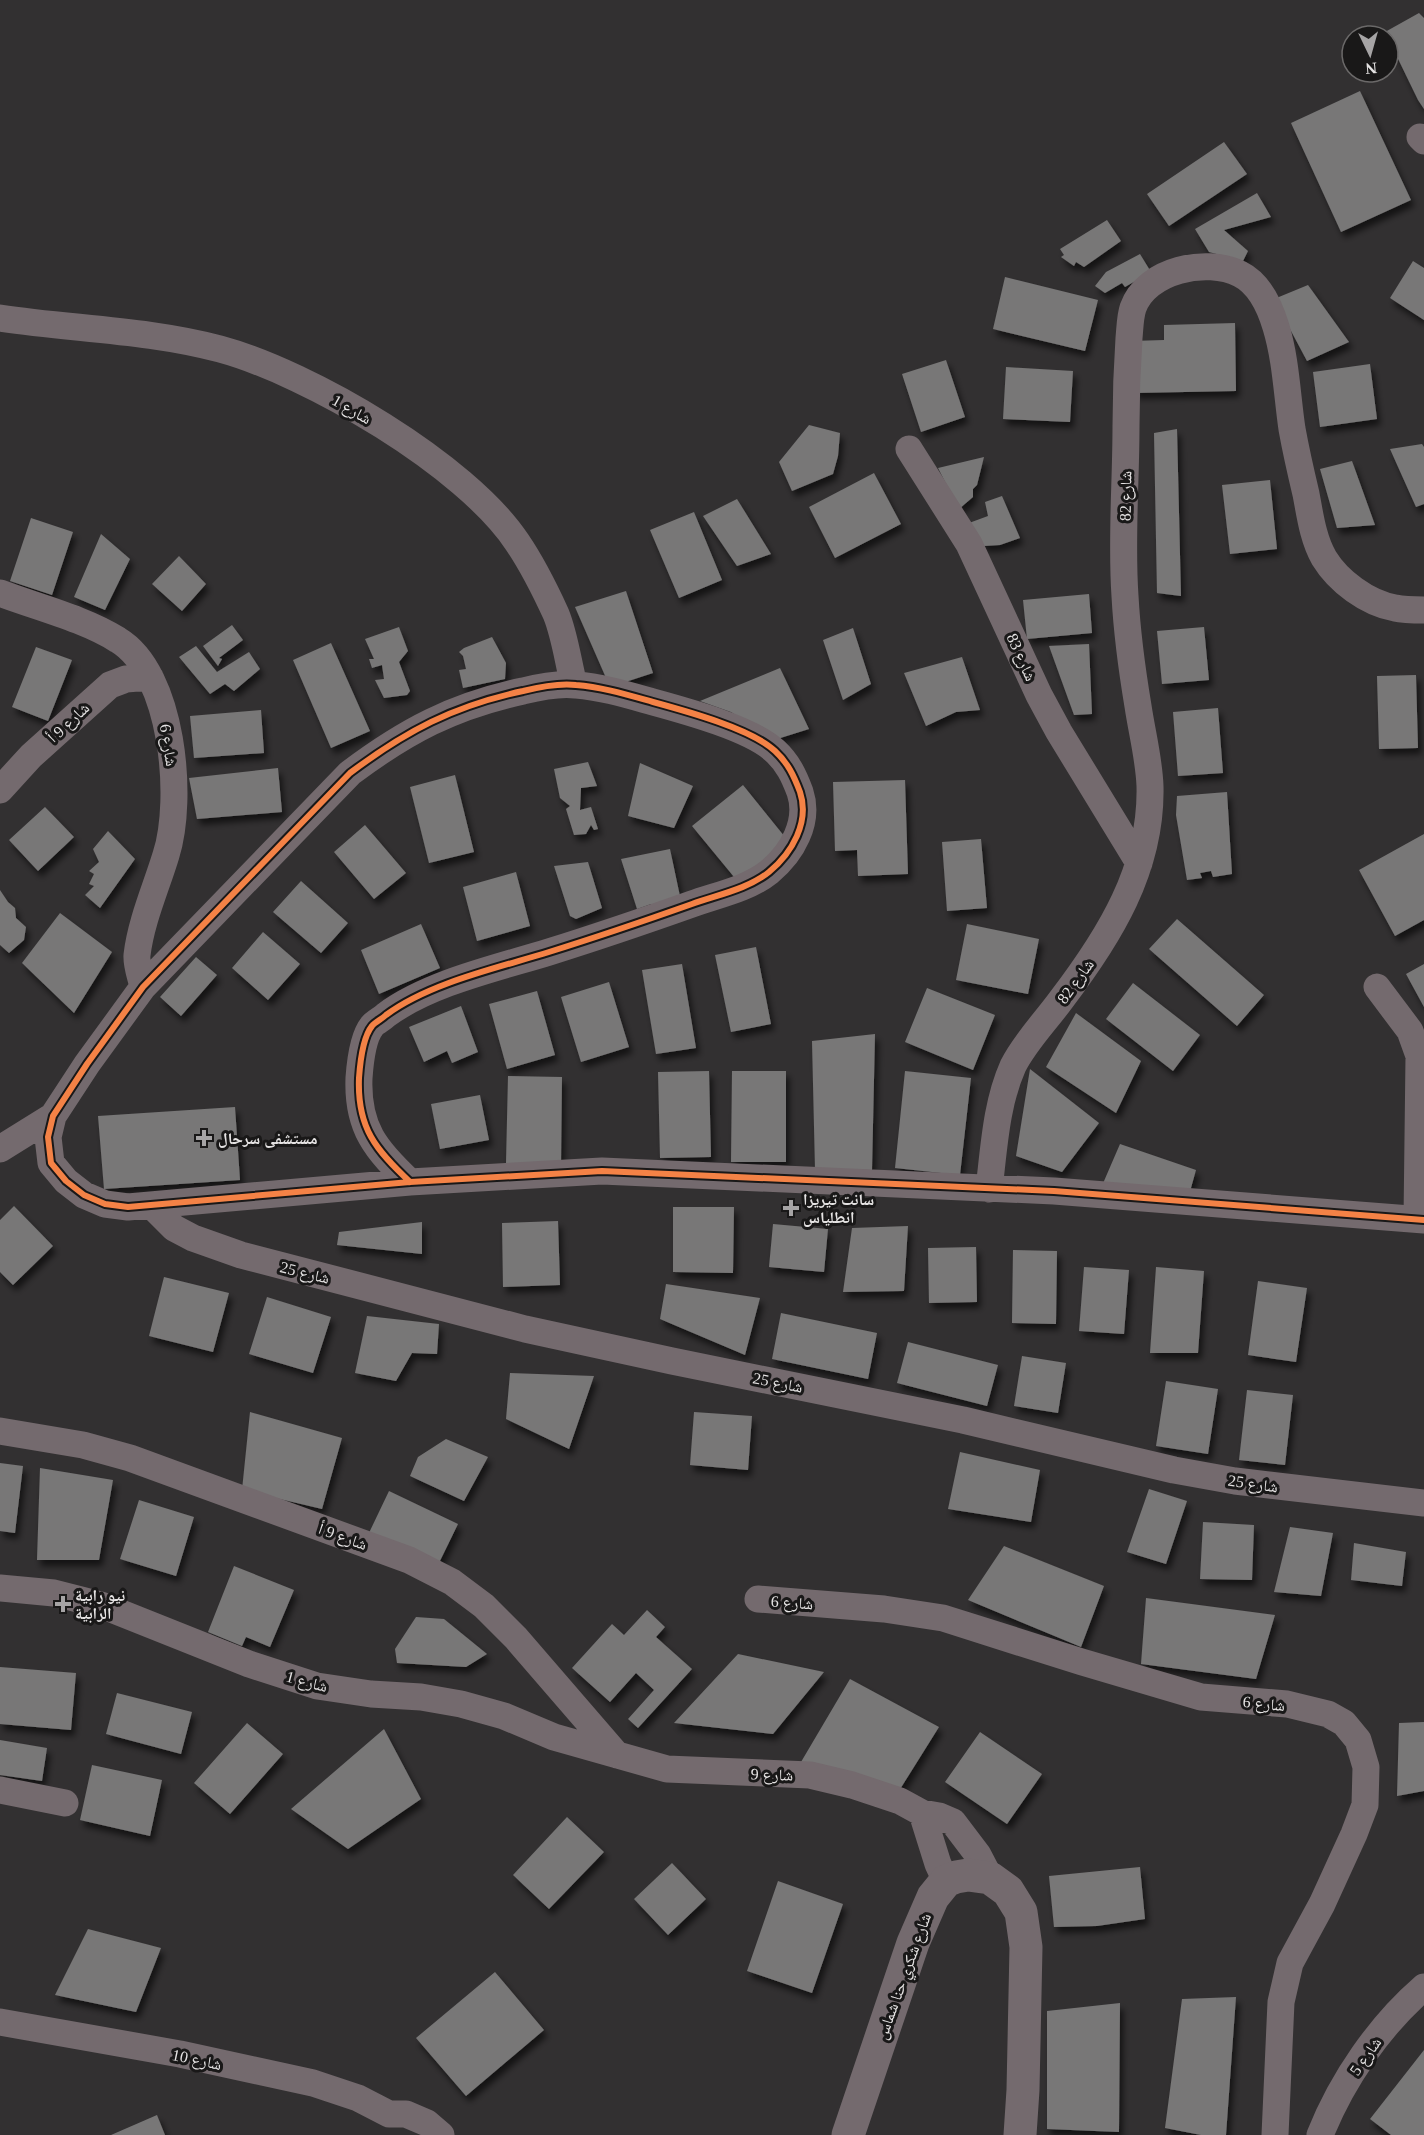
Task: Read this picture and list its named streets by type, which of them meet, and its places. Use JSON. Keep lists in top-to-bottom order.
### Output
{
  "streets": {
    "street": [
      "شارع 1",
      "شارع 82",
      "شارع 83",
      "شارع 9 أ",
      "شارع 6",
      "شارع 25",
      "شارع 9",
      "شارع شكري حنا شماس",
      "شارع 5",
      "شارع 10"
    ]
  },
  "crossings": [
    ["شارع 1", "شارع 9 أ"],
    ["شارع 1", "شارع 9"],
    ["شارع 82", "شارع 83"],
    ["شارع 9 أ", "شارع 6"],
    ["شارع 9 أ", "شارع 9"]
  ],
  "places": {
    "health": ["مستشفى سرحال", "سانت تيريزا انطلياس", "نيو رابية الرابية"]
  },
  "north": "bottom"
}
